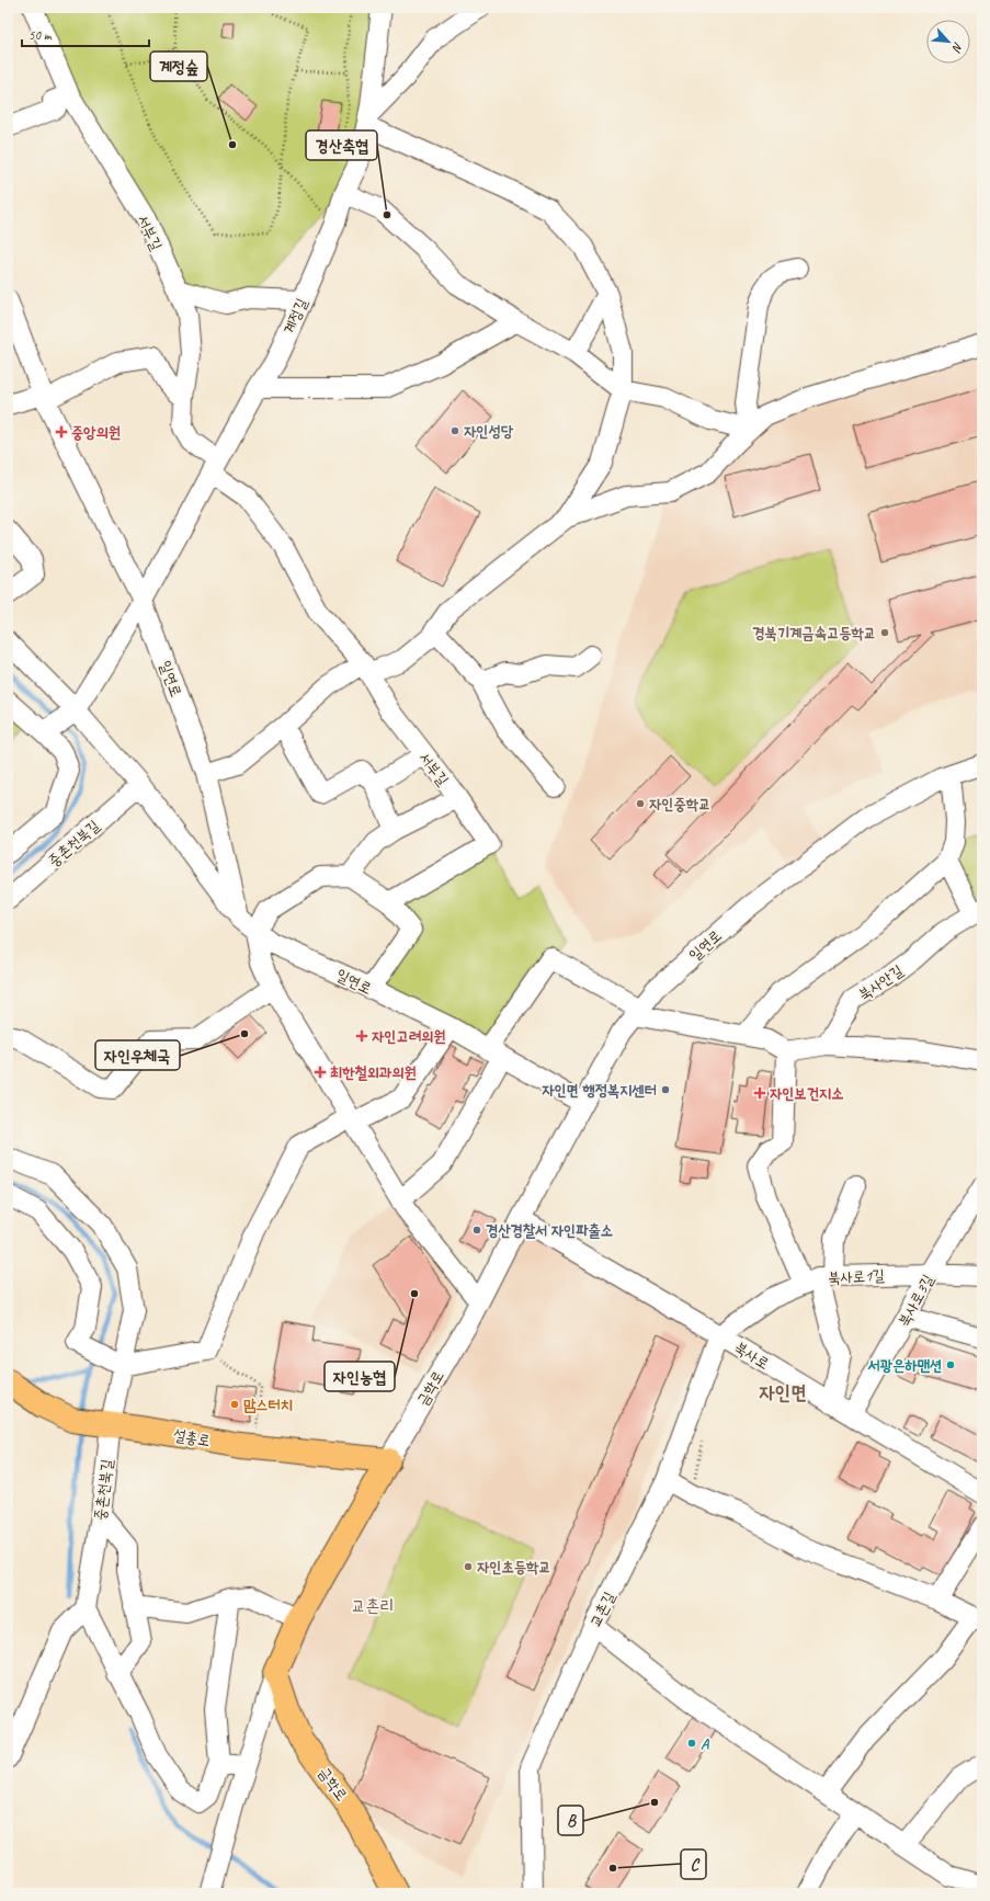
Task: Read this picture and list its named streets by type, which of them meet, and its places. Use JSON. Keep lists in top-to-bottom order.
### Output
{
  "streets": {
    "main road": ["금학로", "설총로"],
    "street": [
      "서부길",
      "계정길",
      "일연로",
      "중촌천북길",
      "북사안길",
      "북사로1길",
      "북사로3길",
      "북사로",
      "교촌길"
    ]
  },
  "crossings": [
    ["서부길", "계정길"],
    ["계정길", "일연로"],
    ["일연로", "금학로"],
    ["중촌천북길", "설총로"],
    ["북사로1길", "북사로3길"],
    ["북사로1길", "북사로"],
    ["북사로1길", "교촌길"],
    ["북사로3길", "북사로"],
    ["북사로", "금학로"],
    ["북사로", "교촌길"],
    ["금학로", "설총로"]
  ],
  "districts": ["자인면", "교촌리"],
  "places": {
    "other": [
      "계정숲",
      "경산축협",
      "자인성당",
      "경북기계금속고등학교",
      "자인중학교",
      "자인우체국",
      "자인면 행정복지센터",
      "경산경찰서 자인파출소",
      "자인농협",
      "서광은하맨션",
      "맘스터치",
      "자인초등학교",
      "A",
      "B",
      "C"
    ],
    "health": [
      "중앙의원",
      "자인고려의원",
      "최한철외과의원",
      "자인보건지소"
    ]
  },
  "scale_bar": "50 m",
  "north": "bottom right"
}
